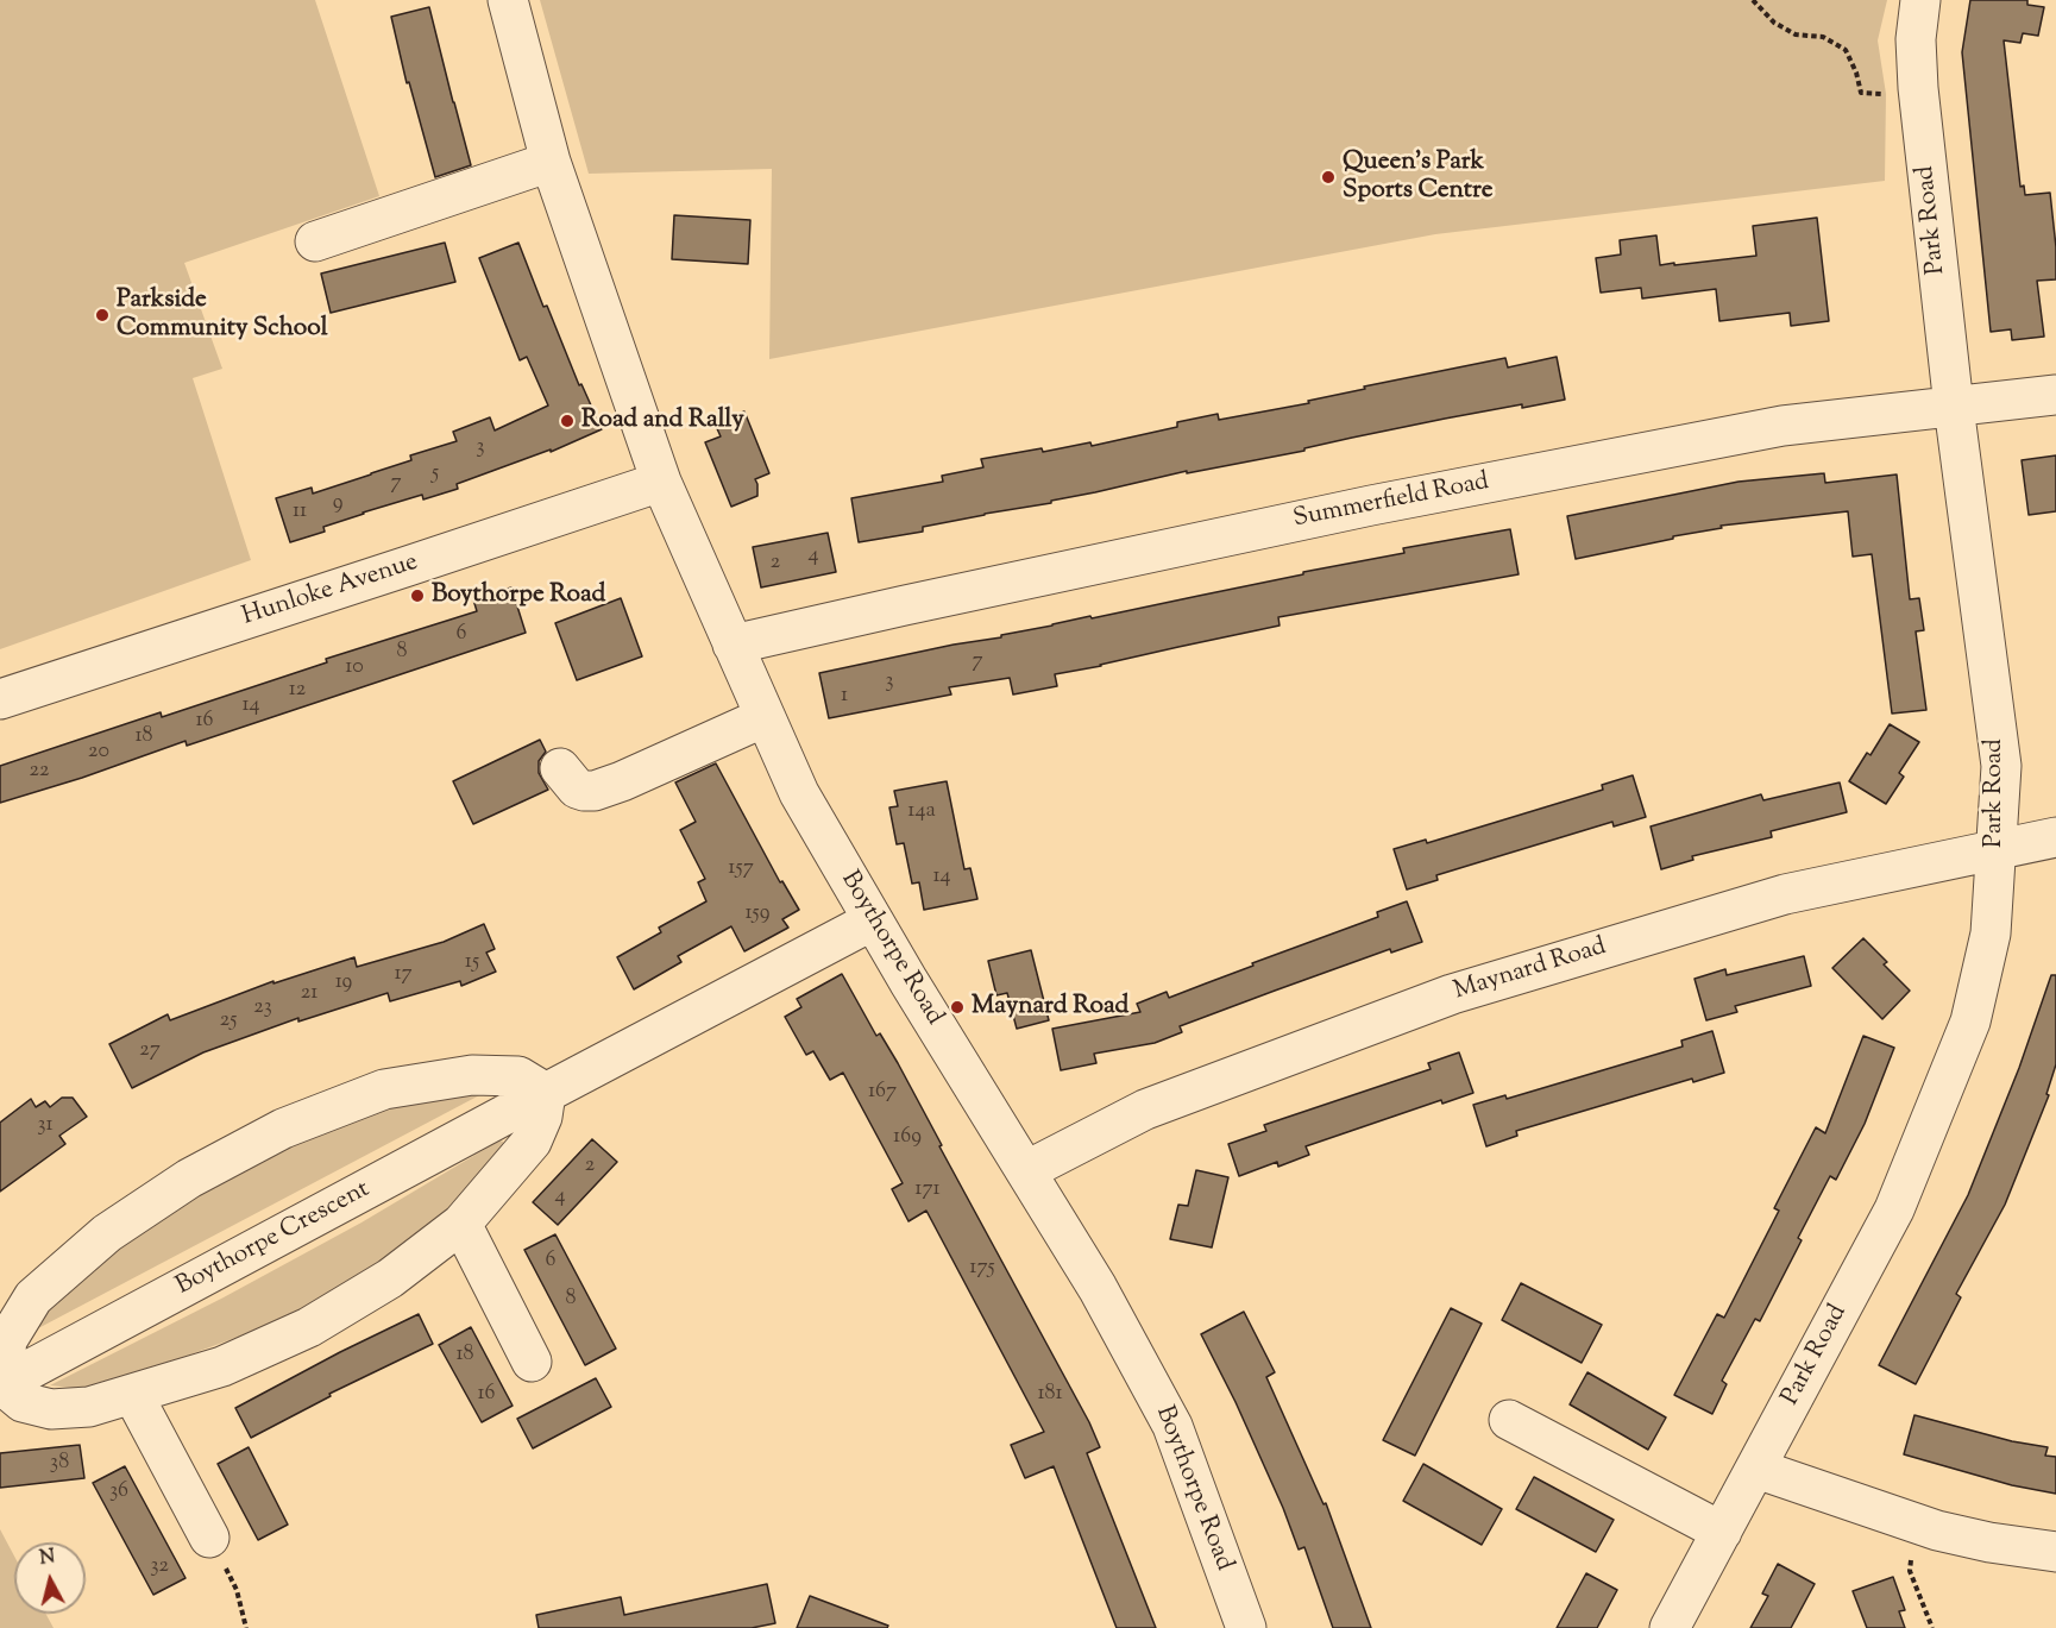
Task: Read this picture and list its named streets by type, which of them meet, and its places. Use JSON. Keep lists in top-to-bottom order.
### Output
{
  "streets": {
    "street": [
      "Park Road",
      "Summerfield Road",
      "Hunloke Avenue",
      "Boythorpe Road",
      "Maynard Road",
      "Boythorpe Crescent"
    ]
  },
  "crossings": [
    ["Park Road", "Summerfield Road"],
    ["Park Road", "Maynard Road"],
    ["Summerfield Road", "Boythorpe Road"],
    ["Hunloke Avenue", "Boythorpe Road"],
    ["Boythorpe Road", "Maynard Road"],
    ["Boythorpe Road", "Boythorpe Crescent"]
  ],
  "places": [
    "Queen's Park Sports Centre",
    "Parkside Community School",
    "Road and Rally",
    "Boythorpe Road",
    "Maynard Road"
  ],
  "house_numbers": [
    "3",
    "5",
    "7",
    "9",
    "11",
    "4",
    "2",
    "6",
    "8",
    "7",
    "10",
    "3",
    "12",
    "1",
    "14",
    "16",
    "18",
    "20",
    "22",
    "14a",
    "157",
    "14",
    "159",
    "15",
    "17",
    "19",
    "21",
    "23",
    "25",
    "27",
    "167",
    "31",
    "169",
    "2",
    "171",
    "4",
    "6",
    "175",
    "8",
    "18",
    "16",
    "181",
    "38",
    "36",
    "32"
  ],
  "north": "top"
}
